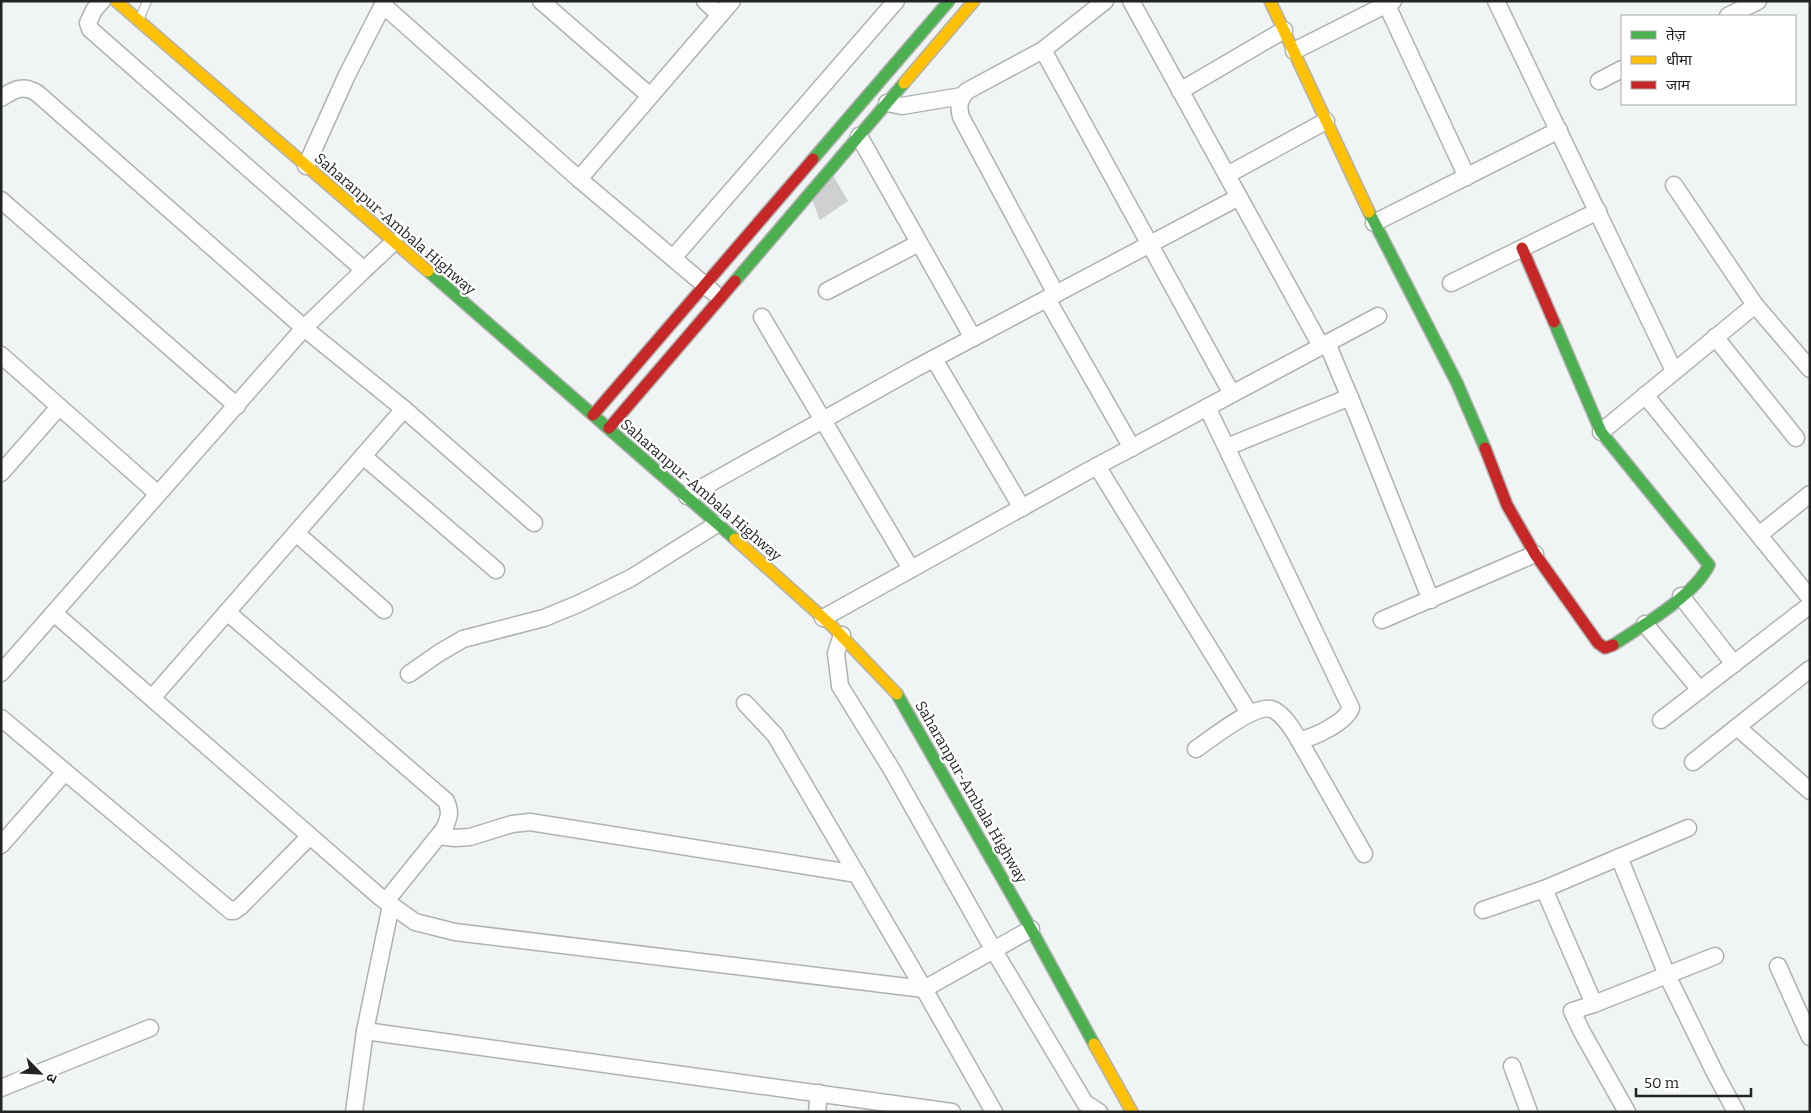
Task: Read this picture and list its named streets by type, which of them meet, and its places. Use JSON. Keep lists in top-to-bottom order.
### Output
{
  "streets": {
    "street": ["Saharanpur-Ambala Highway"]
  },
  "legend": ["तेज़", "धीमा", "जाम"],
  "scale_bar": "50 m",
  "north": "bottom right"
}
